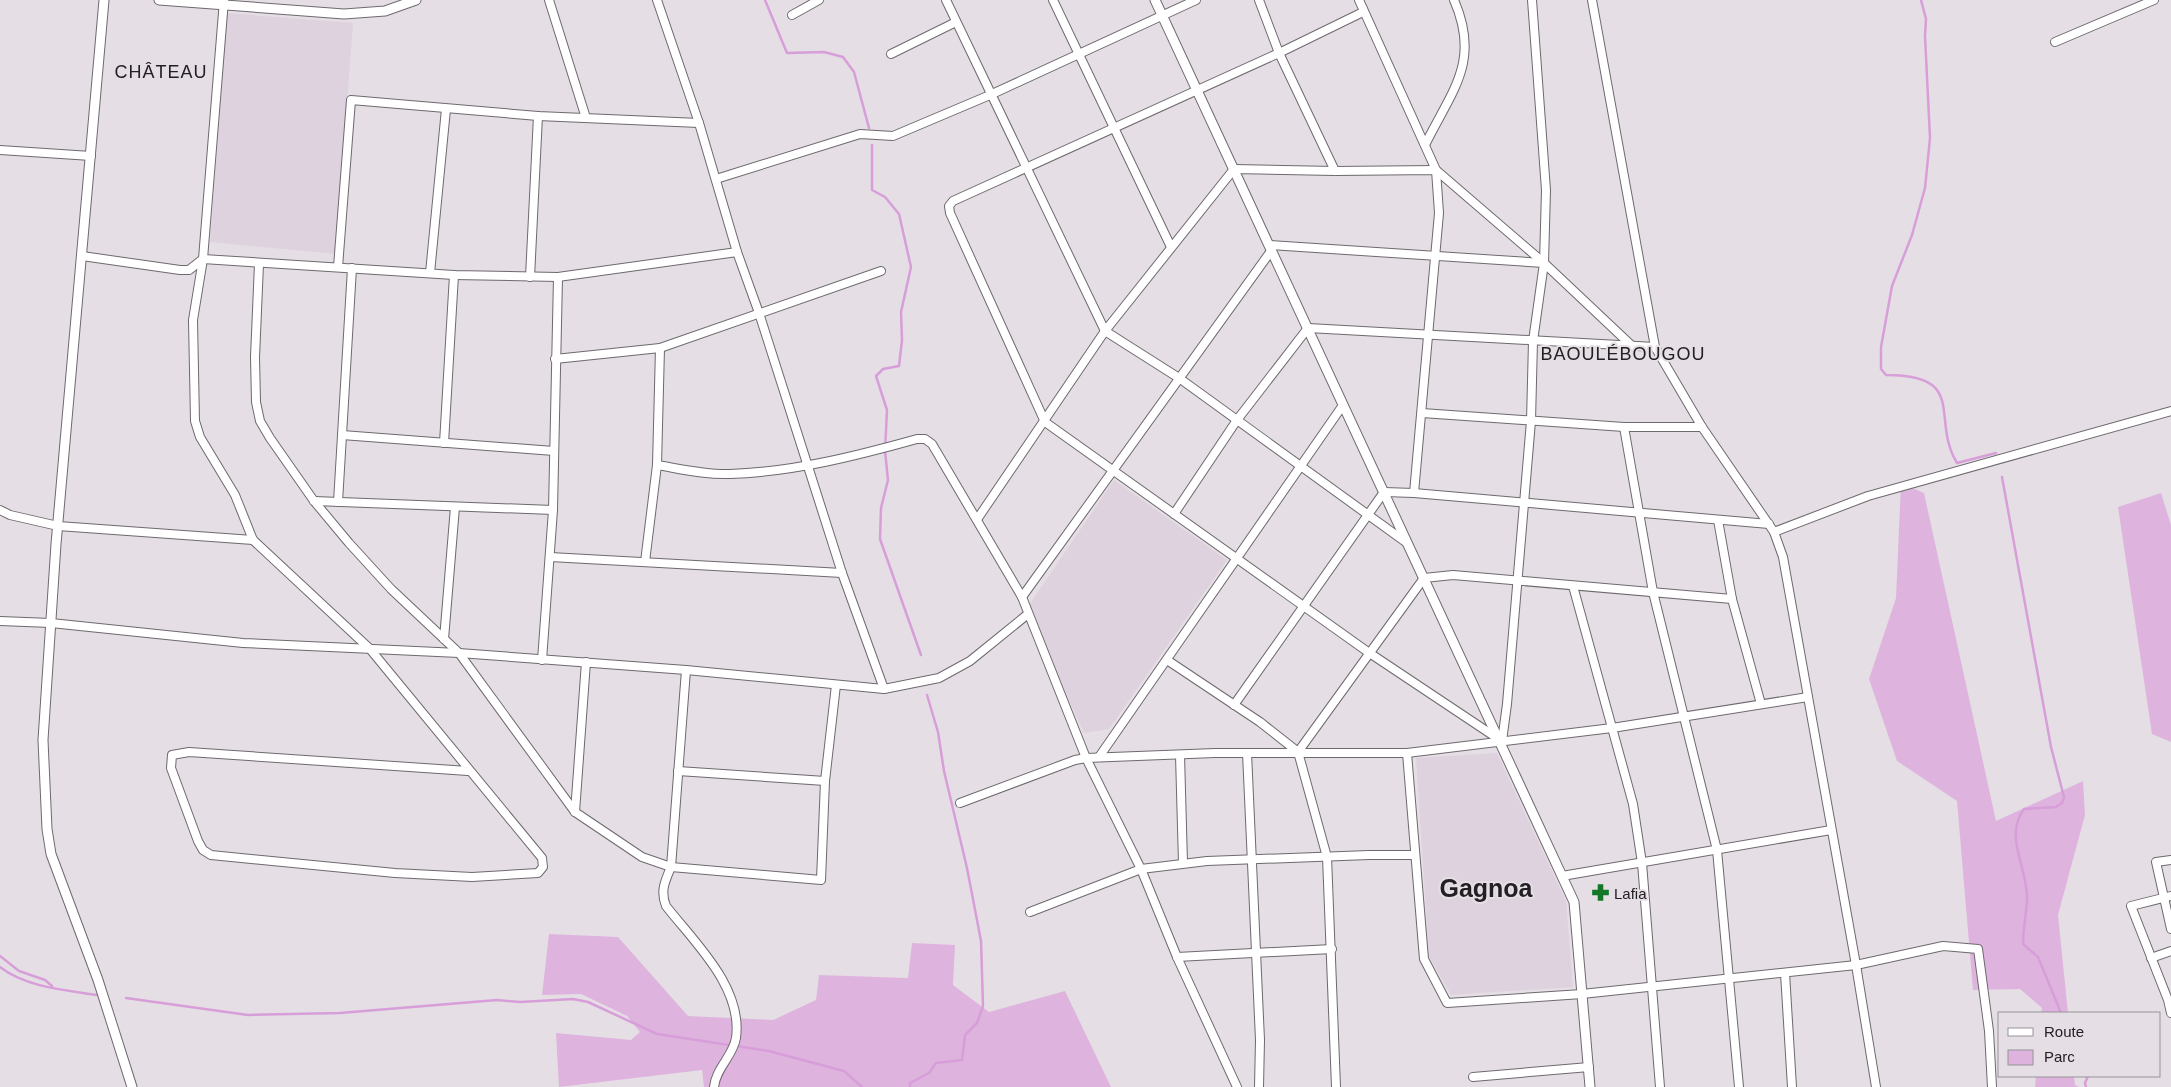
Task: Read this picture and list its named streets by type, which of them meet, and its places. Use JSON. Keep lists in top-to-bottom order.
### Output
{
  "districts": ["CHÂTEAU", "BAOULÉBOUGOU", "Gagnoa"],
  "places": {
    "pharmacy": ["Lafia"]
  },
  "legend": ["Route", "Parc"]
}
